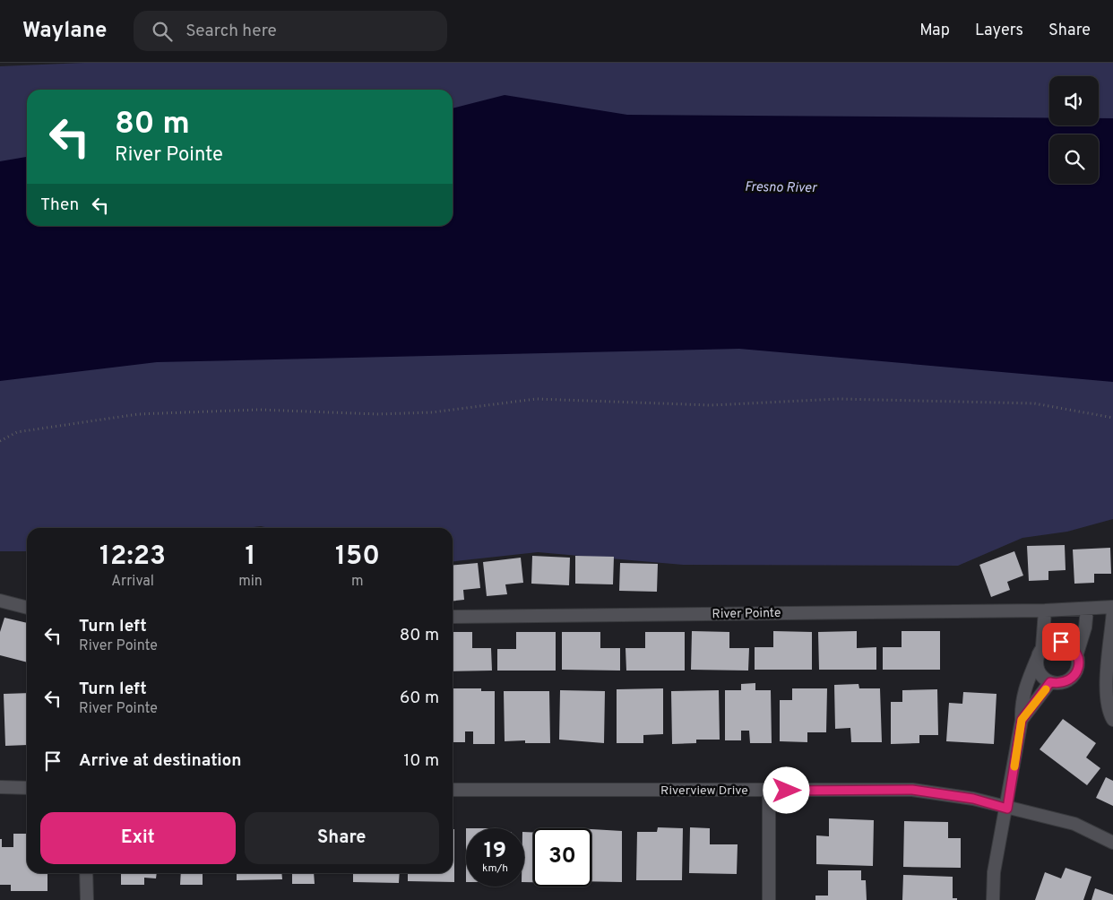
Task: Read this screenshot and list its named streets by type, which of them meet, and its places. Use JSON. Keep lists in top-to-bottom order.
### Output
{
  "streets": {
    "street": ["River Pointe", "Riverview Drive"]
  },
  "water": ["Fresno River"],
  "page": {
    "header": "Waylane",
    "search": "Search here",
    "nav": ["Map", "Layers", "Share"],
    "turn": ["80 m", "River Pointe"],
    "then": "Then",
    "eta": [
      "12:23",
      "Arrival",
      "1",
      "min",
      "150",
      "m"
    ],
    "list": [
      {
        "name": "Turn left",
        "note": "River Pointe",
        "value": "80 m"
      },
      {
        "name": "Turn left",
        "note": "River Pointe",
        "value": "60 m"
      },
      {
        "name": "Arrive at destination",
        "value": "10 m"
      }
    ],
    "buttons": ["Exit", "Share"],
    "speed": "19 km/h",
    "limit": "30"
  }
}
